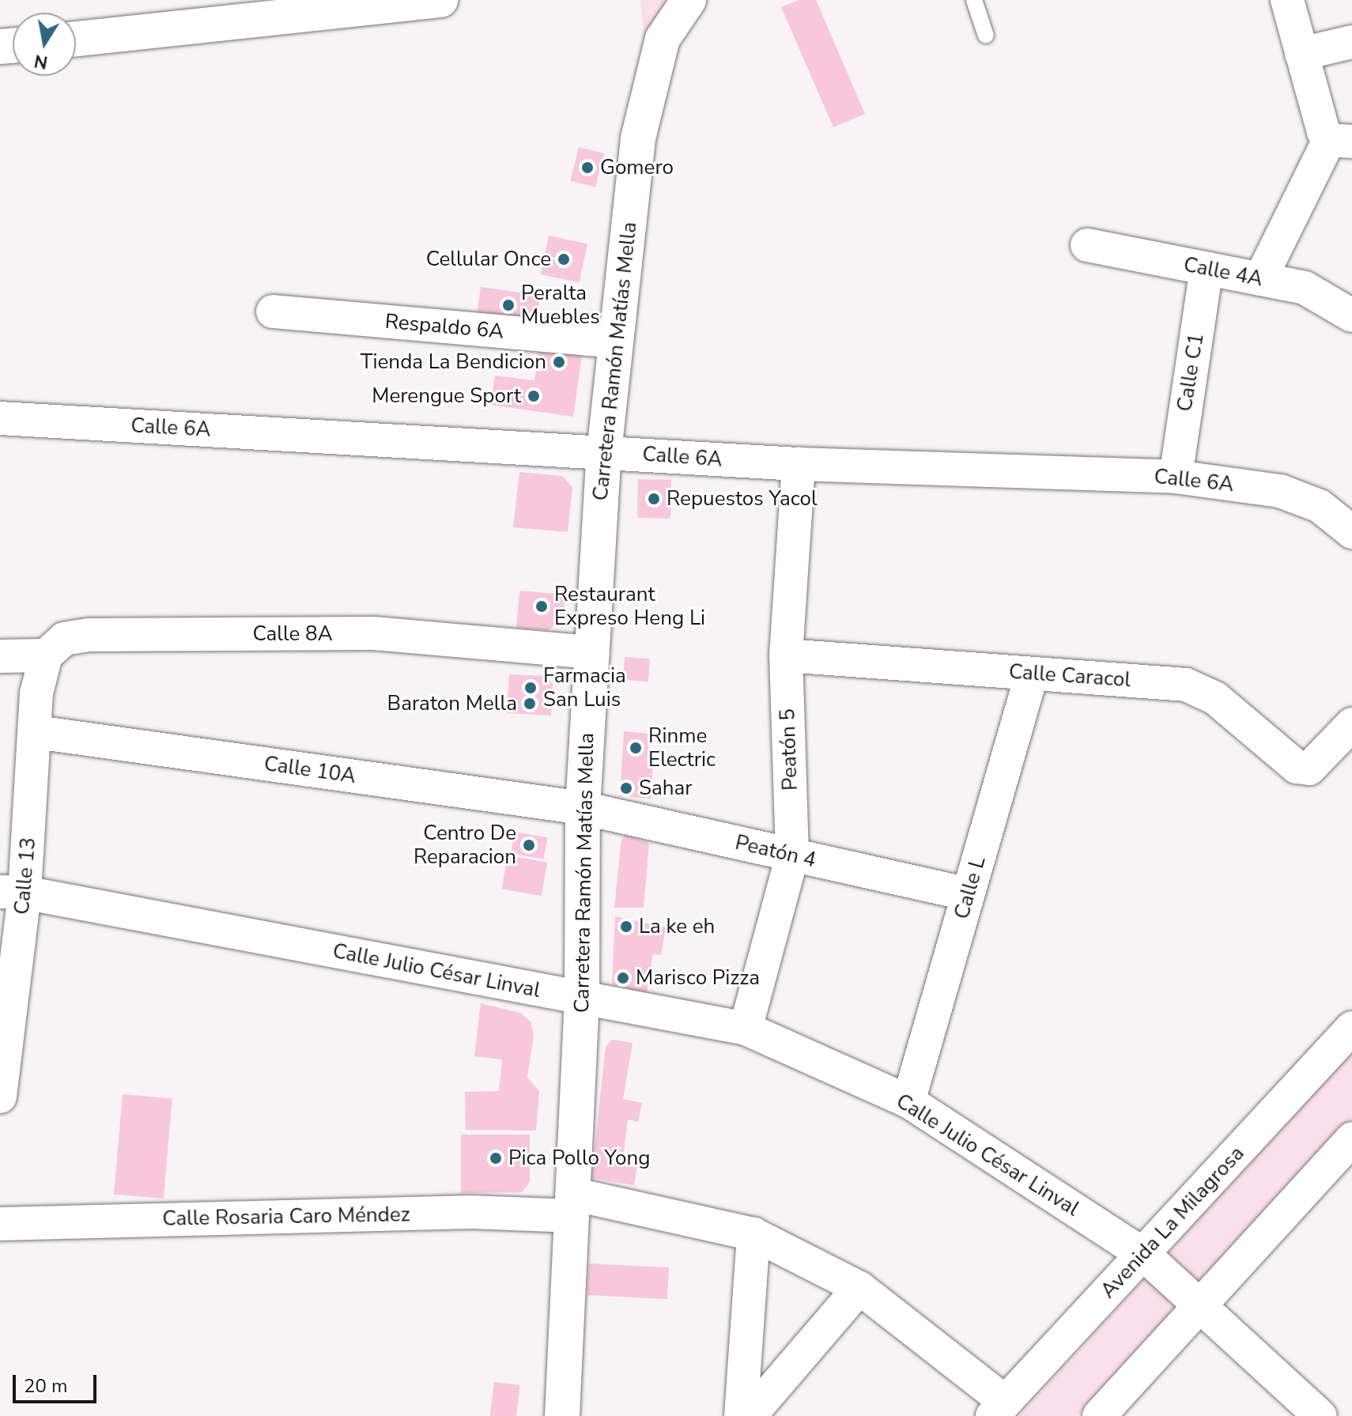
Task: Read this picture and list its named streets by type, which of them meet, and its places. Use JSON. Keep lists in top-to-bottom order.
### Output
{
  "streets": {
    "main road": ["Carretera Ramón Matías Mella"],
    "street": [
      "Calle 4A",
      "Respaldo 6A",
      "Calle C1",
      "Calle 6A",
      "Calle 8A",
      "Calle Caracol",
      "Peatón 5",
      "Calle 10A",
      "Peatón 4",
      "Calle 13",
      "Calle L",
      "Calle Julio César Linval",
      "Calle Rosaria Caro Méndez",
      "Avenida La Milagrosa"
    ]
  },
  "crossings": [
    ["Calle 4A", "Calle C1"],
    ["Respaldo 6A", "Carretera Ramón Matías Mella"],
    ["Carretera Ramón Matías Mella", "Calle 6A"],
    ["Carretera Ramón Matías Mella", "Calle 8A"],
    ["Carretera Ramón Matías Mella", "Calle 10A"],
    ["Carretera Ramón Matías Mella", "Peatón 4"],
    ["Carretera Ramón Matías Mella", "Calle Julio César Linval"],
    ["Carretera Ramón Matías Mella", "Calle Rosaria Caro Méndez"],
    ["Calle C1", "Calle 6A"],
    ["Calle 6A", "Peatón 5"],
    ["Calle 8A", "Calle 13"],
    ["Calle Caracol", "Peatón 5"],
    ["Calle Caracol", "Calle L"],
    ["Peatón 5", "Peatón 4"],
    ["Peatón 5", "Calle Julio César Linval"],
    ["Calle 10A", "Peatón 4"],
    ["Calle 10A", "Calle 13"],
    ["Peatón 4", "Calle L"],
    ["Calle 13", "Calle Julio César Linval"],
    ["Calle L", "Calle Julio César Linval"],
    ["Calle Julio César Linval", "Avenida La Milagrosa"],
    ["Calle Rosaria Caro Méndez", "Avenida La Milagrosa"]
  ],
  "places": [
    "Gomero",
    "Cellular Once",
    "Peralta Muebles",
    "Tienda La Bendicion",
    "Merengue Sport",
    "Repuestos Yacol",
    "Restaurant Expreso Heng Li",
    "Farmacia San Luis",
    "Baraton Mella",
    "Rinme Electric",
    "Sahar",
    "Centro De Reparacion",
    "La ke eh",
    "Marisco Pizza",
    "Pica Pollo Yong"
  ],
  "scale_bar": "20 m",
  "north": "bottom"
}
